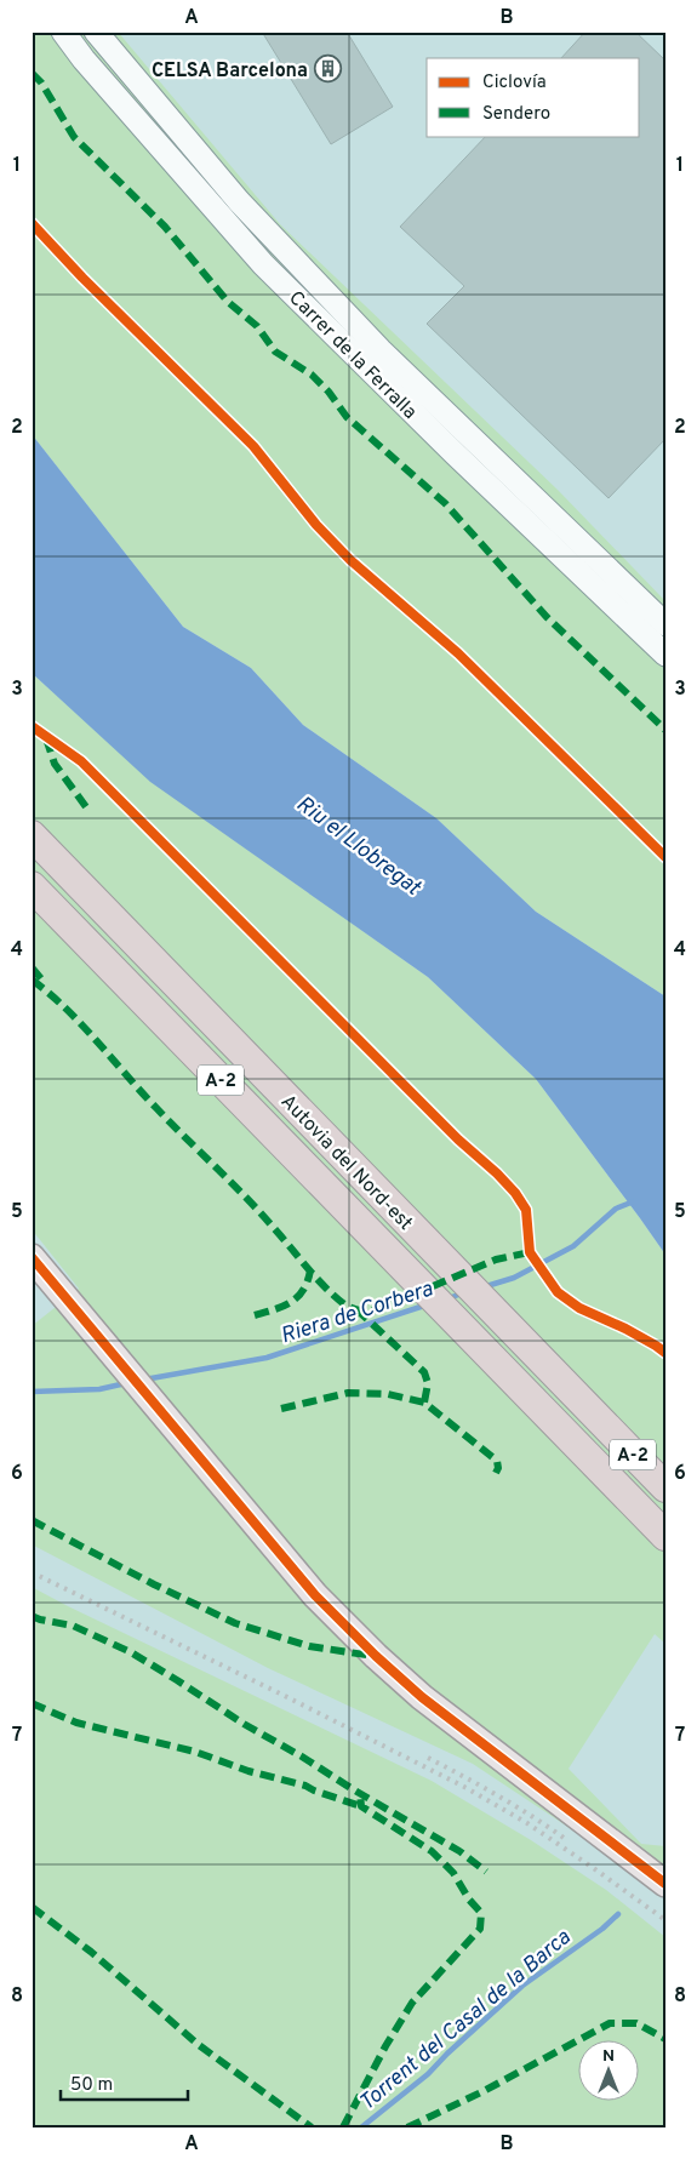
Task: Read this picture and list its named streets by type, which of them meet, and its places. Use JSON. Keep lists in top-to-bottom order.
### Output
{
  "streets": {
    "highway": ["A-2", "Autovia del Nord-est"],
    "street": ["Carrer de la Ferralla"]
  },
  "water": ["Riu el Llobregat", "Riera de Corbera", "Torrent del Casal de la Barca"],
  "places": {
    "building": ["CELSA Barcelona"]
  },
  "legend": ["Ciclovía", "Sendero"],
  "scale_bar": "50 m",
  "north": "top",
  "grid": {
    "columns": ["A", "B"],
    "rows": [
      "1",
      "2",
      "3",
      "4",
      "5",
      "6",
      "7",
      "8"
    ]
  }
}
